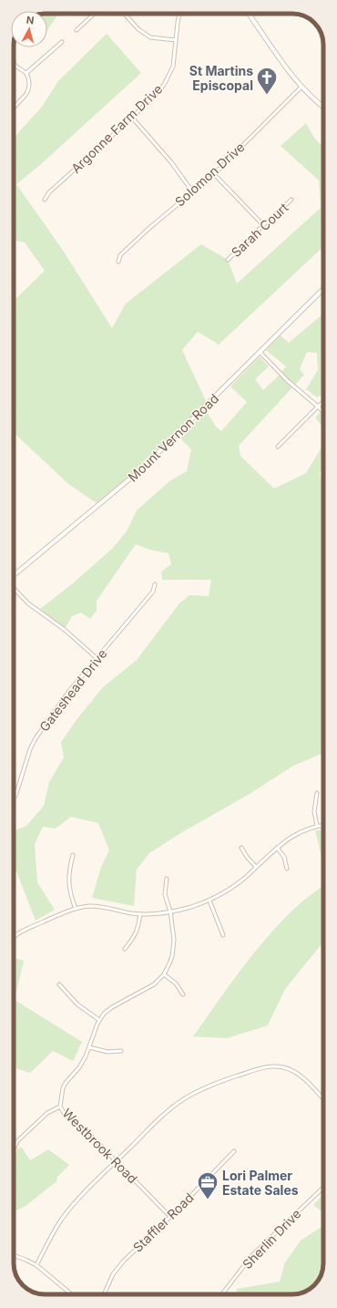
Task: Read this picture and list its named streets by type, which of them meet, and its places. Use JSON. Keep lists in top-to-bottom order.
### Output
{
  "streets": {
    "street": [
      "Argonne Farm Drive",
      "Solomon Drive",
      "Sarah Court",
      "Mount Vernon Road",
      "Gateshead Drive",
      "Westbrook Road",
      "Staffler Road",
      "Sherlin Drive"
    ]
  },
  "crossings": [
    ["Westbrook Road", "Staffler Road"]
  ],
  "places": {
    "church": ["St Martins Episcopal"],
    "office": ["Lori Palmer Estate Sales"]
  },
  "north": "top"
}
